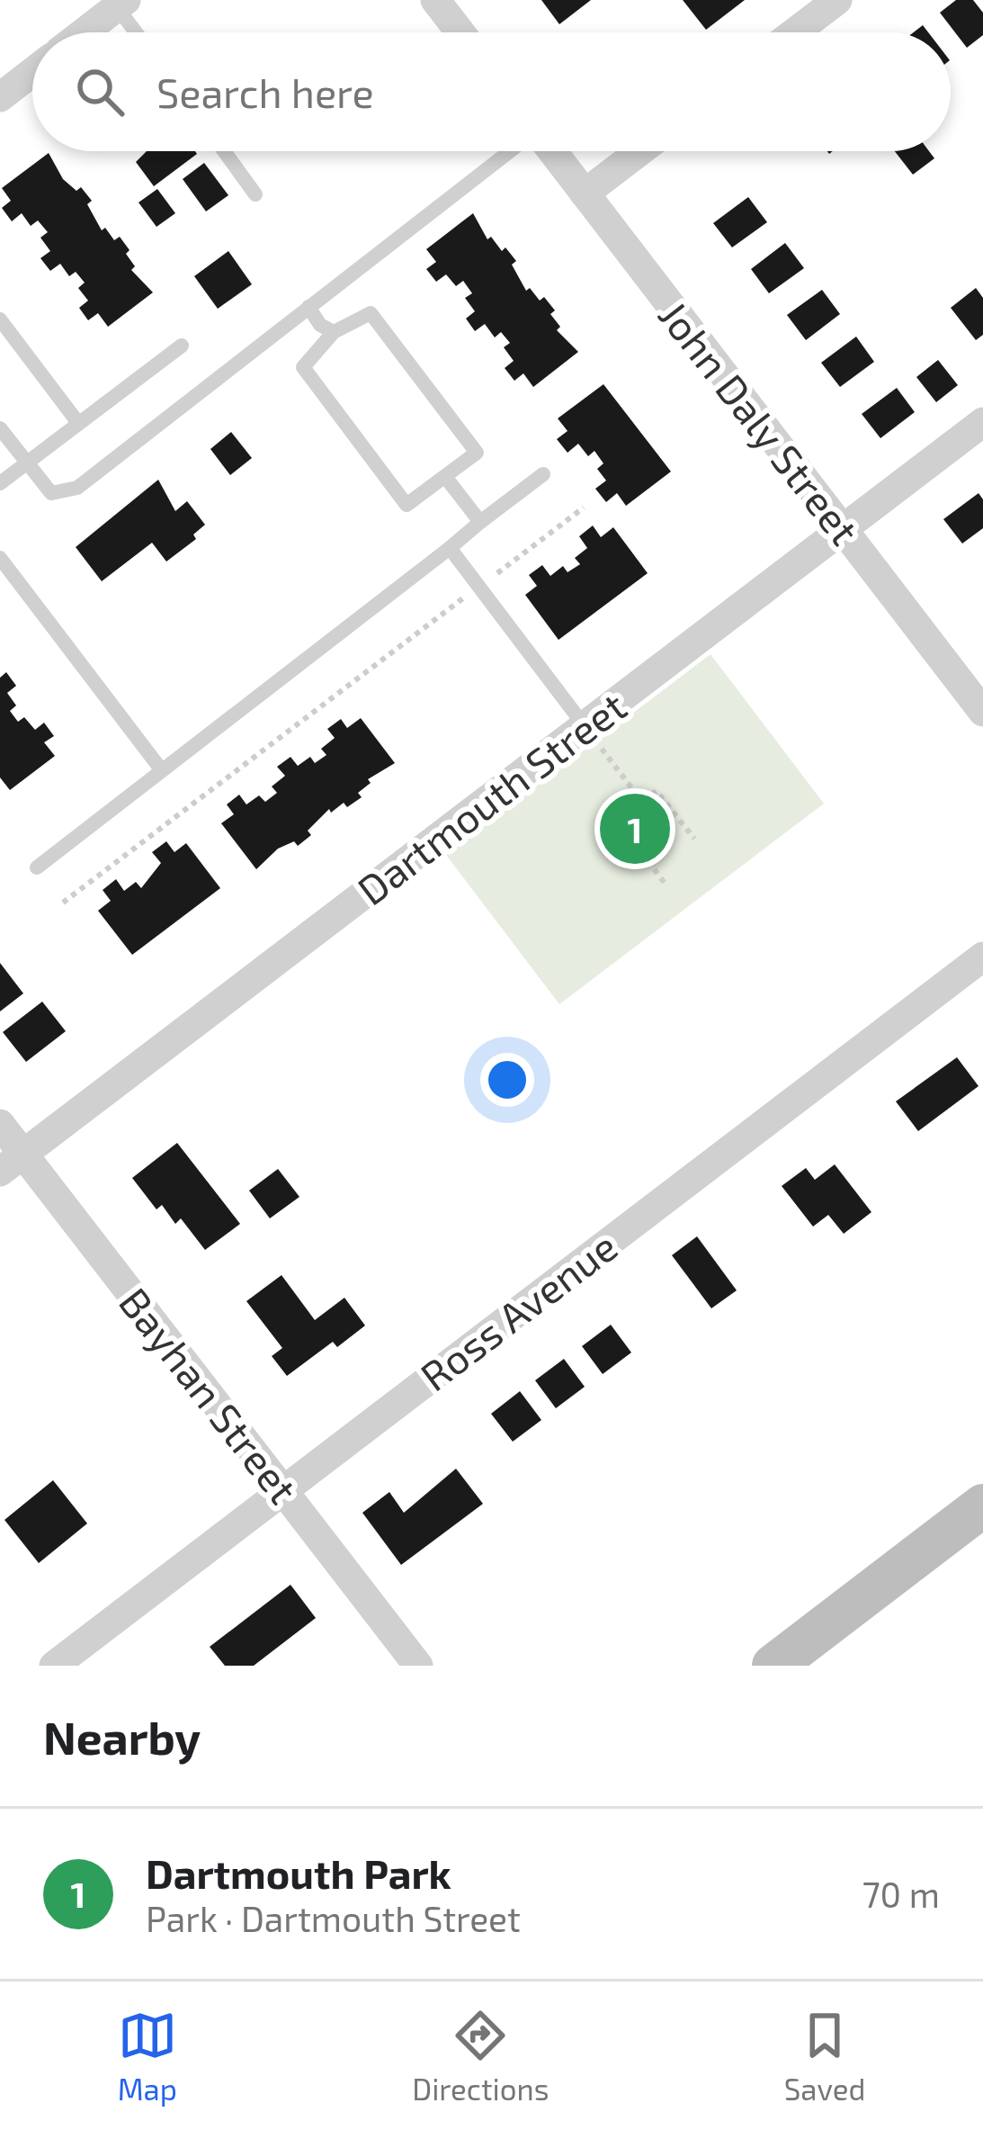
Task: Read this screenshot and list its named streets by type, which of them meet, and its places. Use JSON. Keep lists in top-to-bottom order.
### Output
{
  "streets": {
    "street": [
      "John Daly Street",
      "Dartmouth Street",
      "Ross Avenue",
      "Bayhan Street"
    ]
  },
  "crossings": [
    ["John Daly Street", "Dartmouth Street"],
    ["Dartmouth Street", "Bayhan Street"],
    ["Ross Avenue", "Bayhan Street"]
  ],
  "page": {
    "search": "Search here",
    "pins": "1",
    "heading": "Nearby",
    "list": [
      {
        "mark": "1",
        "name": "Dartmouth Park",
        "note": "Park · Dartmouth Street",
        "value": "70 m"
      }
    ],
    "nav": ["Map", "Directions", "Saved"]
  }
}
